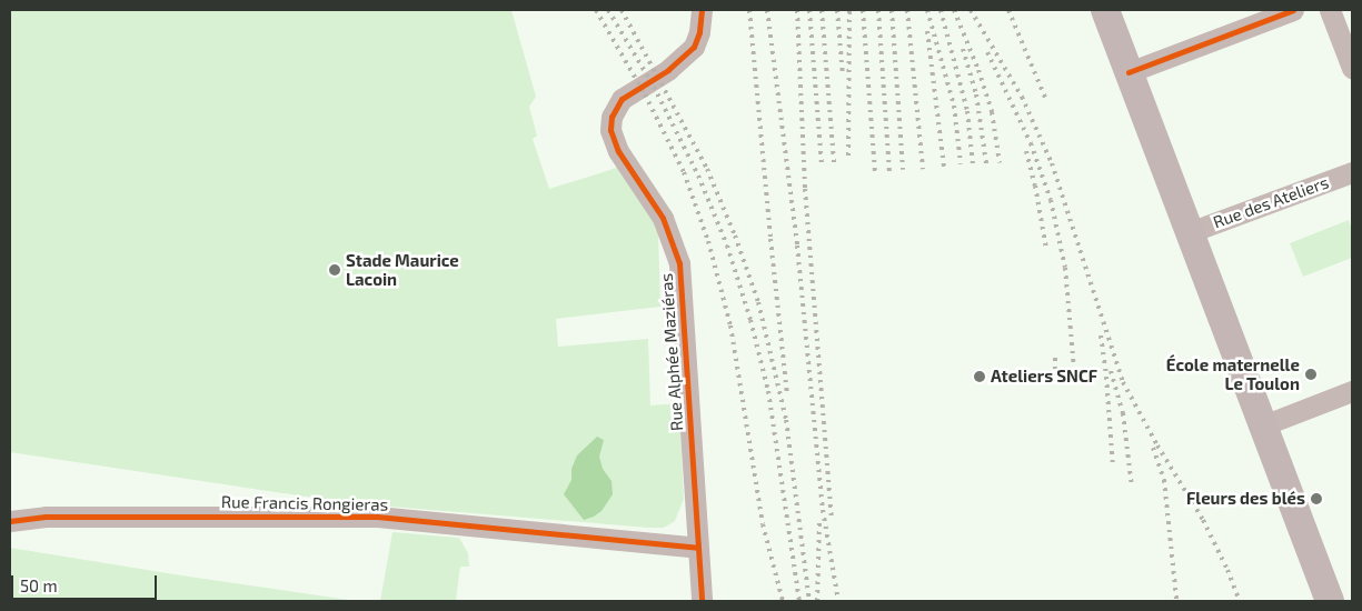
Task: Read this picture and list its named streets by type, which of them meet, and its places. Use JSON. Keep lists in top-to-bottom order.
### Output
{
  "streets": {
    "street": ["Rue des Ateliers", "Rue Alphée Maziéras", "Rue Francis Rongieras"]
  },
  "crossings": [
    ["Rue Alphée Maziéras", "Rue Francis Rongieras"]
  ],
  "places": [
    "Stade Maurice Lacoin",
    "École maternelle Le Toulon",
    "Ateliers SNCF",
    "Fleurs des blés"
  ],
  "scale_bar": "50 m"
}
